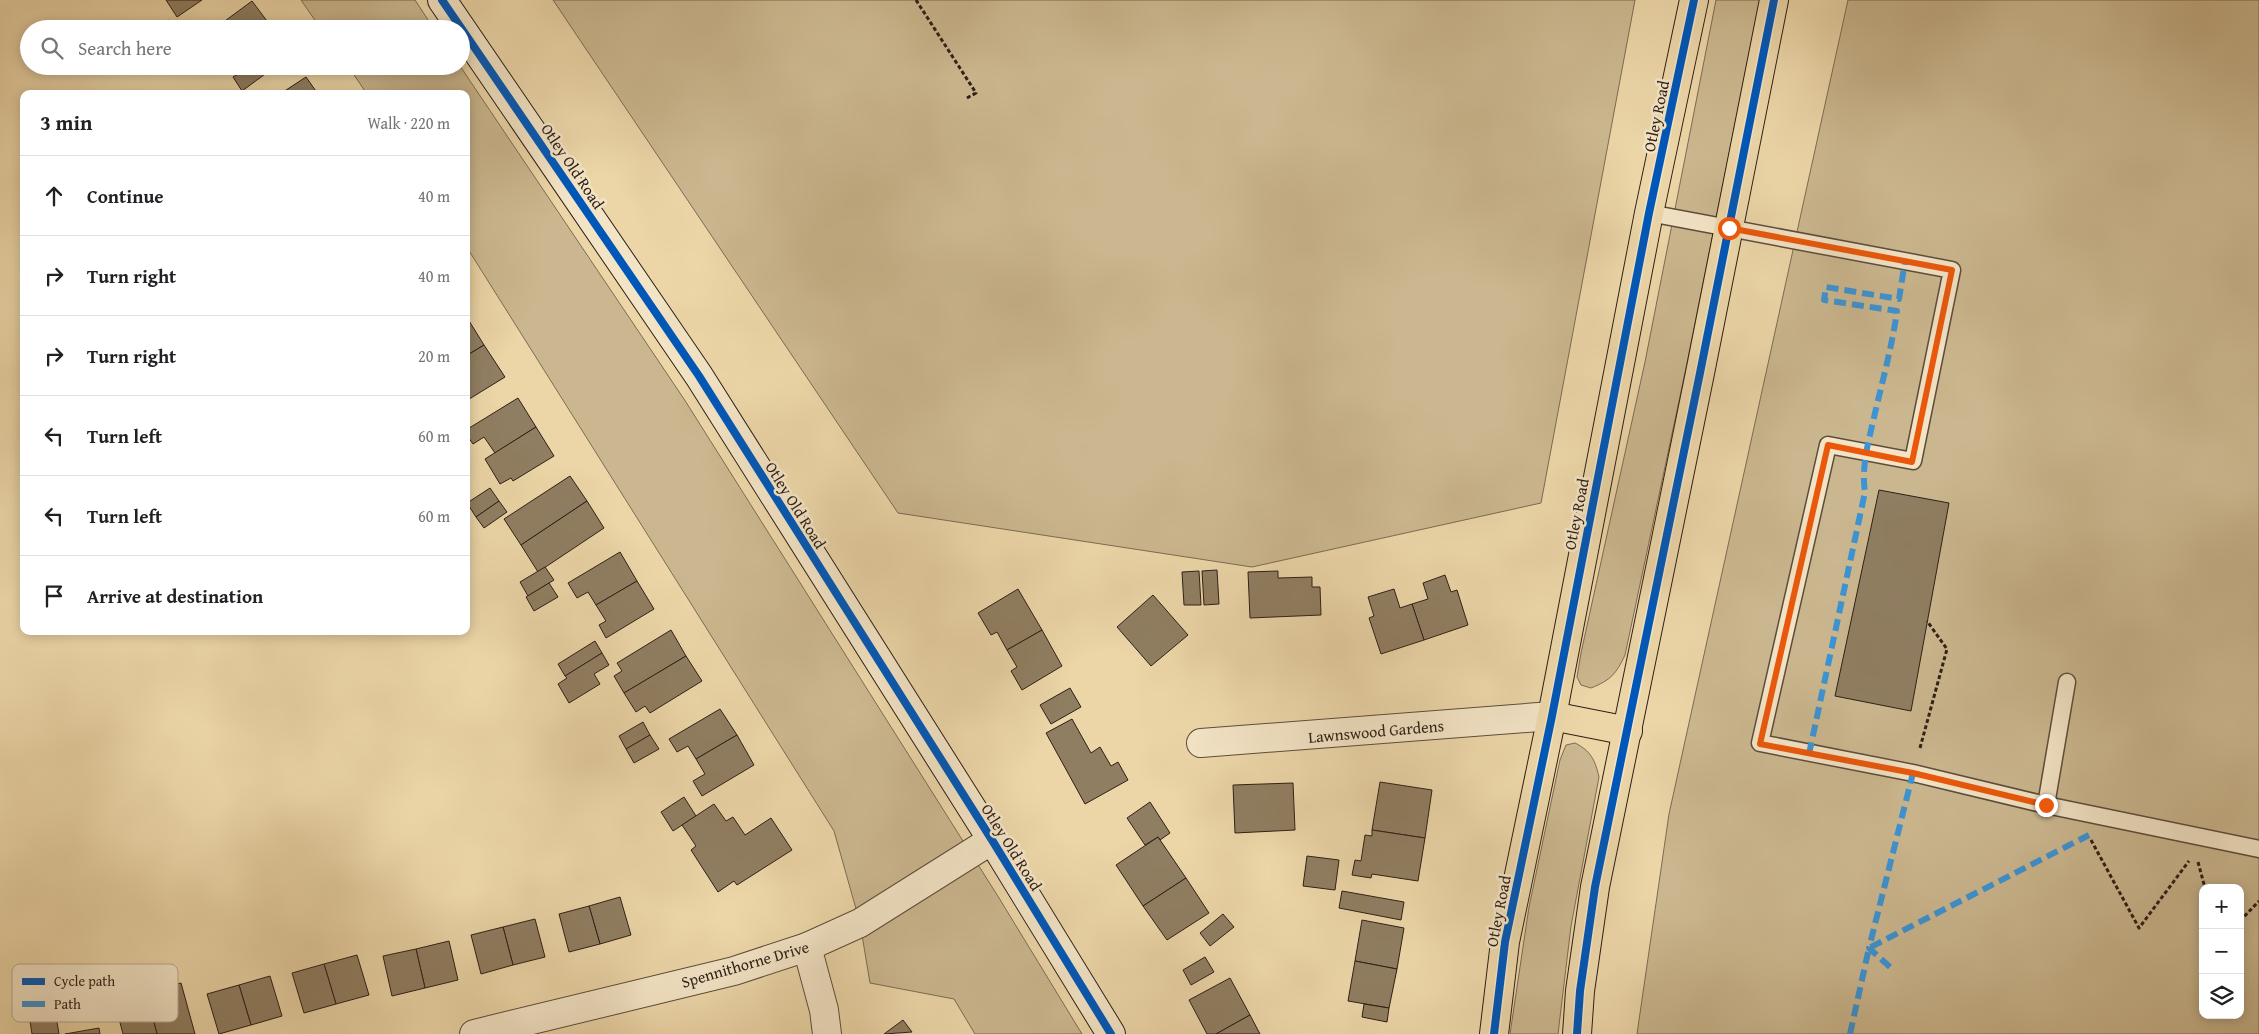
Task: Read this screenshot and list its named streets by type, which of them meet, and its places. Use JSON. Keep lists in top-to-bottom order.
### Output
{
  "streets": {
    "highway": ["Otley Road"],
    "street": ["Otley Old Road", "Lawnswood Gardens", "Spennithorne Drive"]
  },
  "crossings": [
    ["Otley Road", "Lawnswood Gardens"],
    ["Otley Old Road", "Spennithorne Drive"]
  ],
  "legend": ["Cycle path", "Path"],
  "page": {
    "search": "Search here",
    "heading": ["3 min", "Walk · 220 m"],
    "list": [
      ["Continue", "40 m"],
      ["Turn right", "40 m"],
      ["Turn right", "20 m"],
      ["Turn left", "60 m"],
      ["Turn left", "60 m"],
      "Arrive at destination"
    ],
    "map_buttons": ["+", "−"]
  }
}
